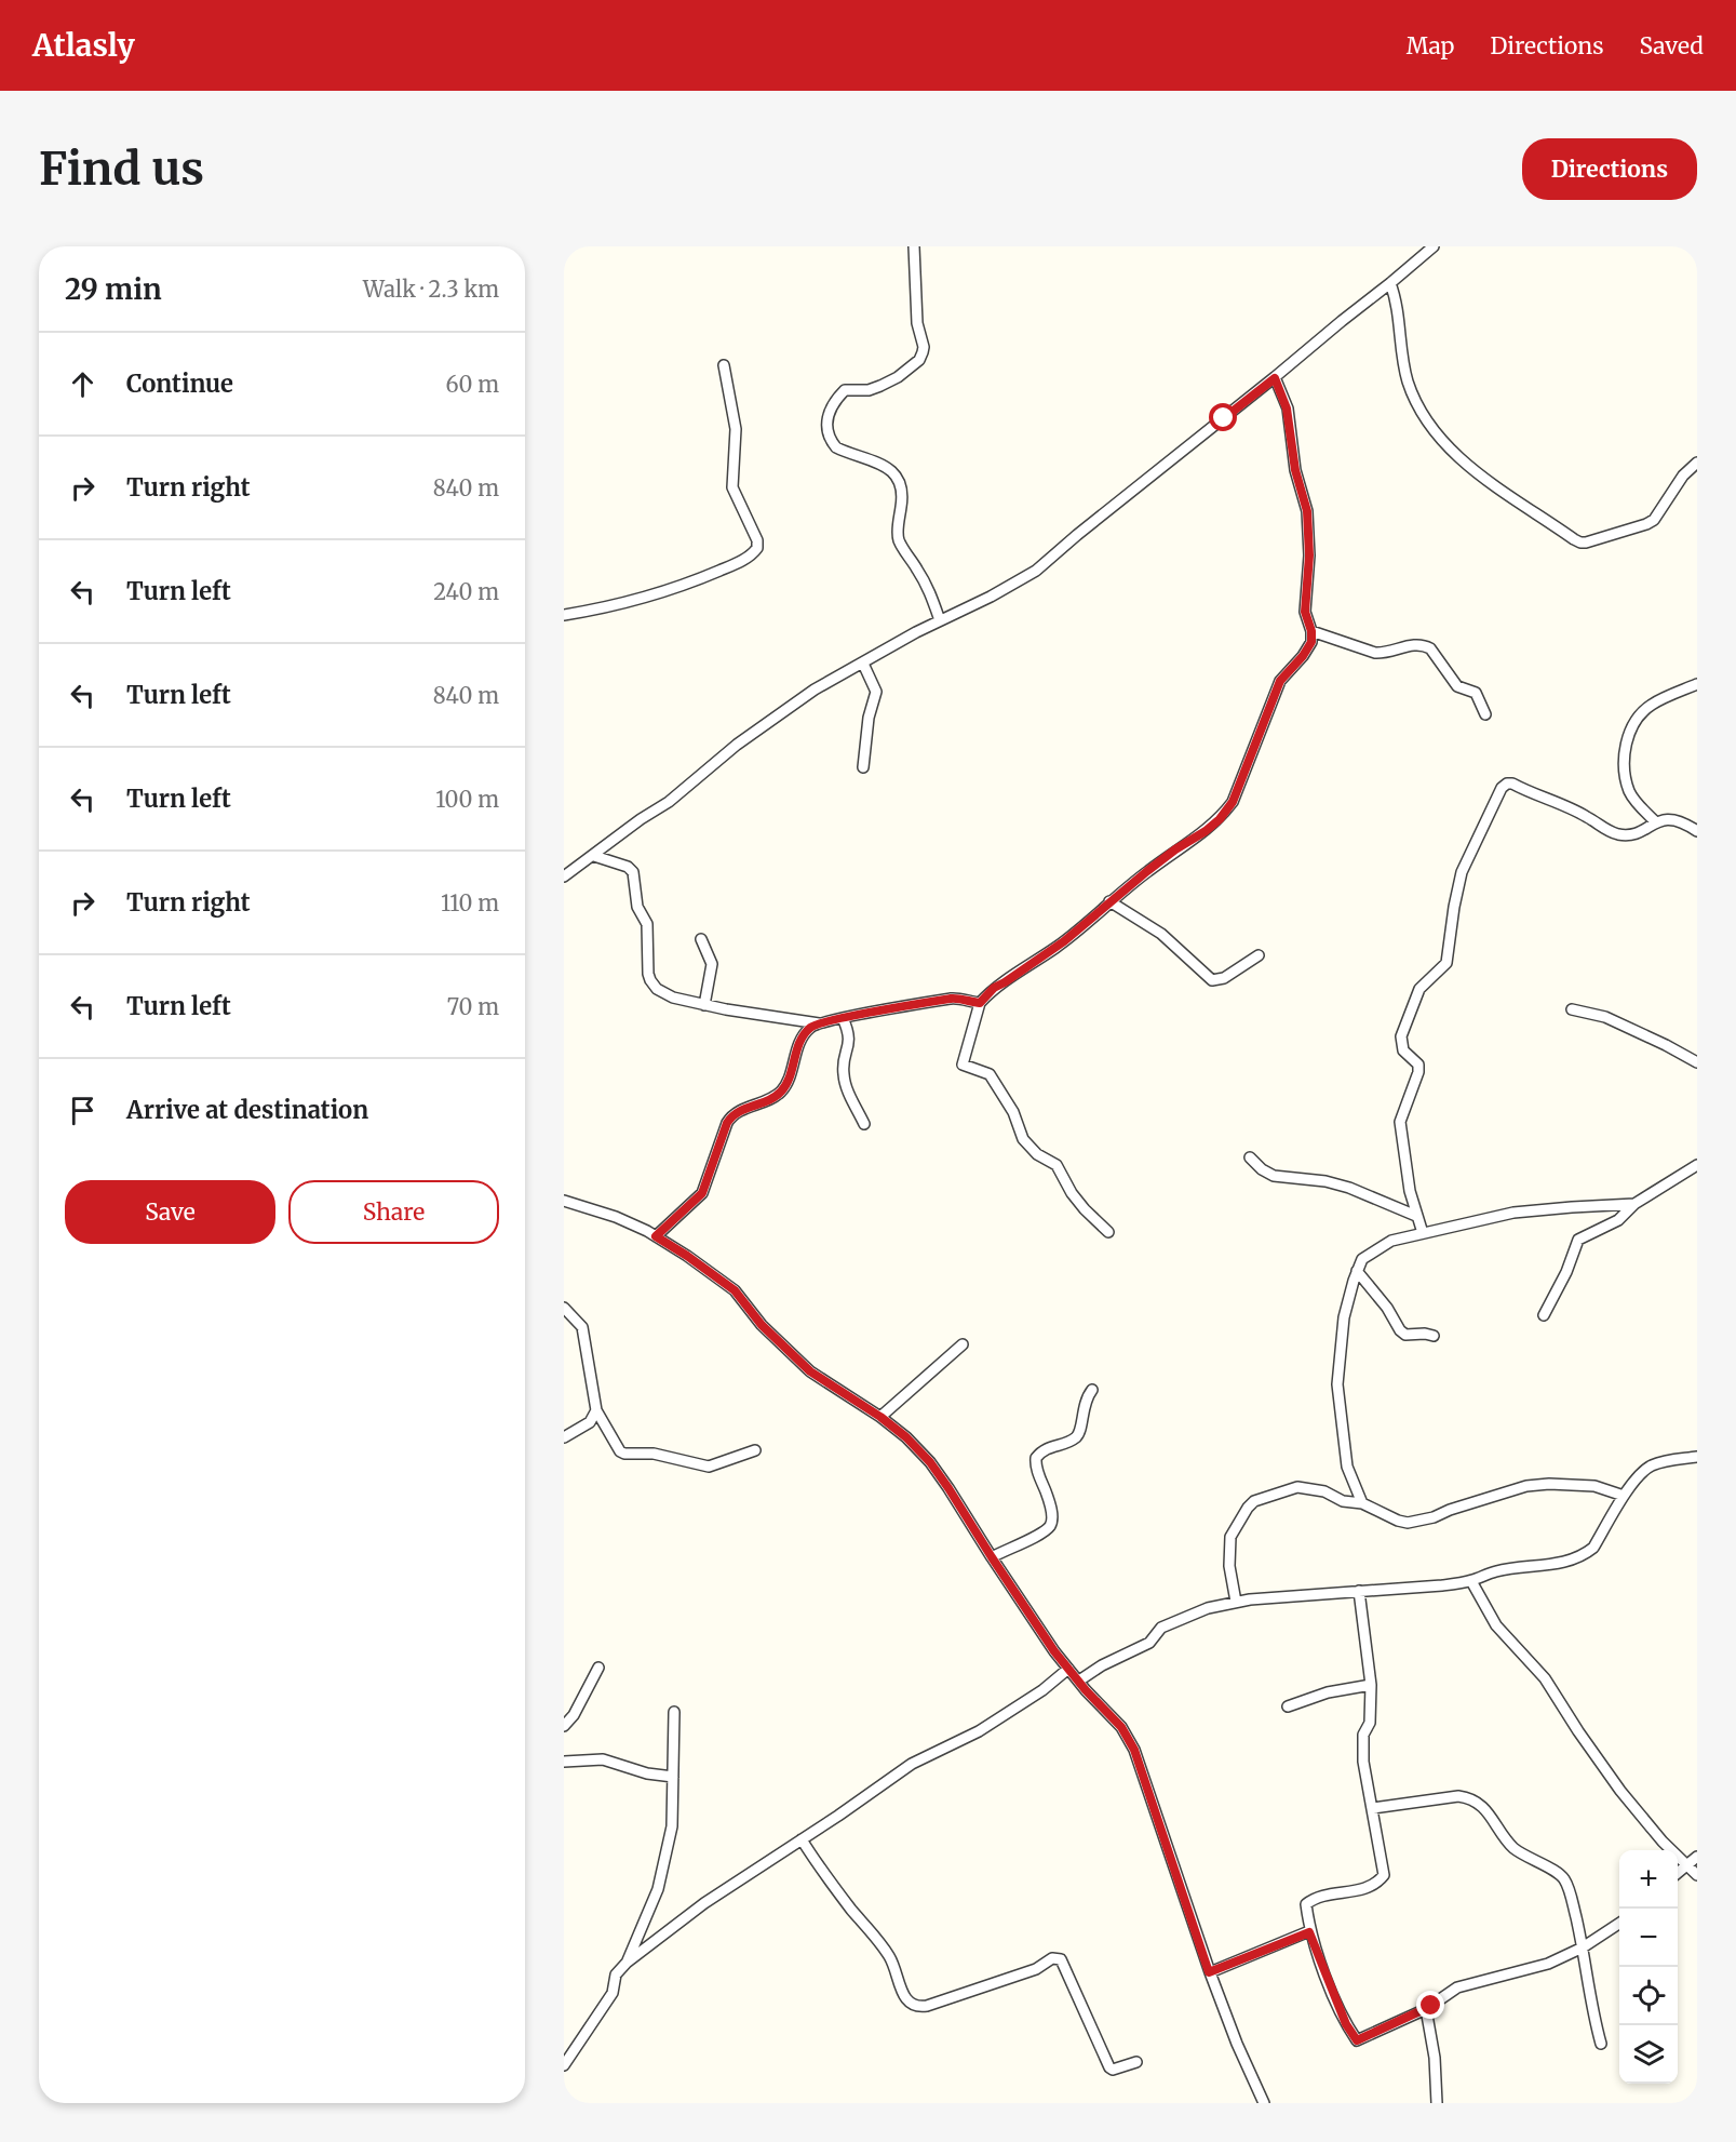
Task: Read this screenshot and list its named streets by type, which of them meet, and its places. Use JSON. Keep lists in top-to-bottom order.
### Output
{
  "page": {
    "header": "Atlasly",
    "nav": ["Map", "Directions", "Saved"],
    "buttons": [
      "Directions",
      ["Save", "Share"]
    ],
    "title": "Find us",
    "heading": ["29 min", "Walk · 2.3 km"],
    "list": [
      ["Continue", "60 m"],
      ["Turn right", "840 m"],
      ["Turn left", "240 m"],
      ["Turn left", "840 m"],
      ["Turn left", "100 m"],
      ["Turn right", "110 m"],
      ["Turn left", "70 m"],
      "Arrive at destination"
    ],
    "map_buttons": ["+", "−"]
  }
}
